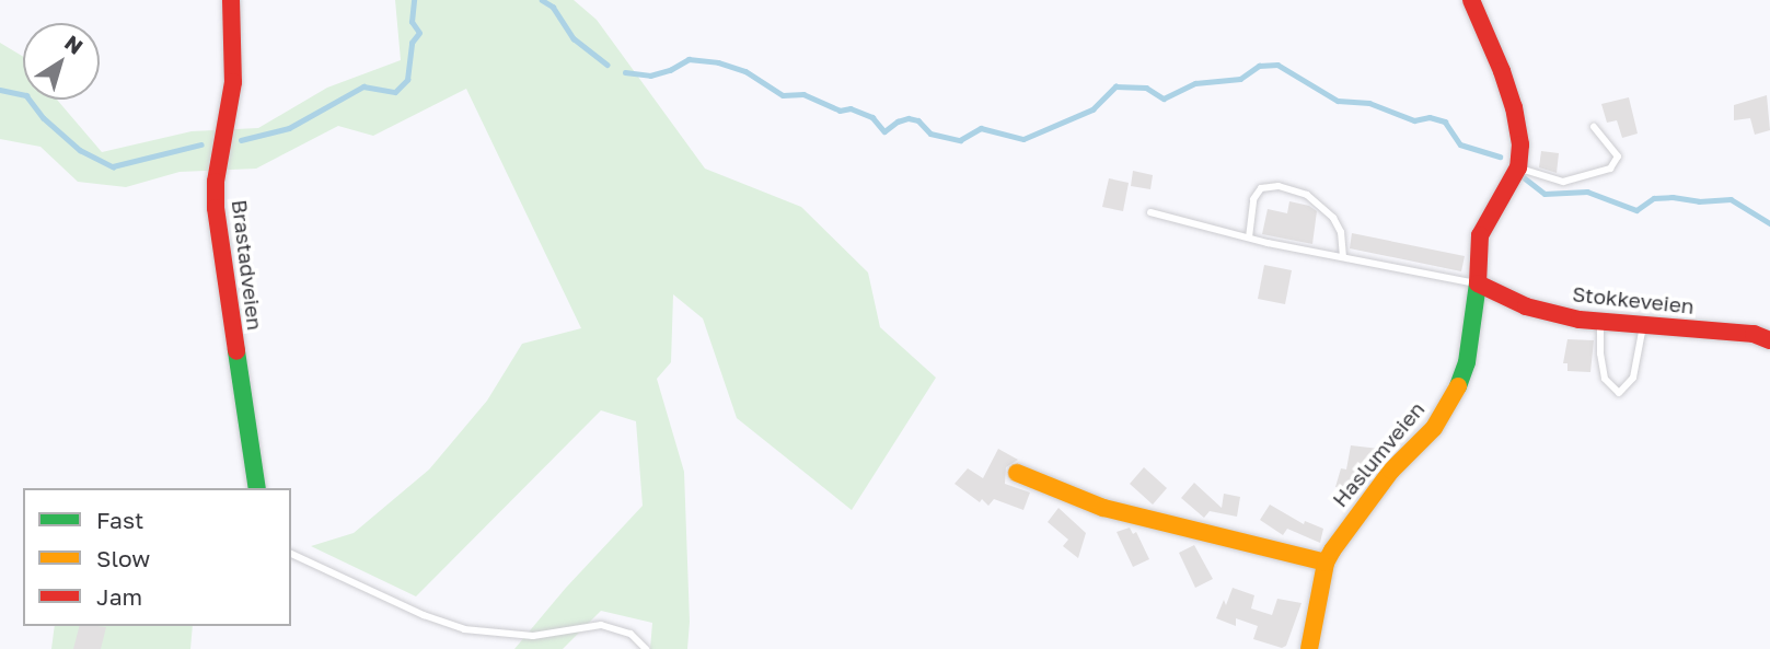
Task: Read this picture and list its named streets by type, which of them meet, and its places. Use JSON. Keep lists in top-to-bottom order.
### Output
{
  "streets": {
    "street": ["Brastadveien", "Stokkeveien", "Haslumveien"]
  },
  "crossings": [
    ["Stokkeveien", "Haslumveien"]
  ],
  "legend": ["Fast", "Slow", "Jam"],
  "north": "top right"
}
